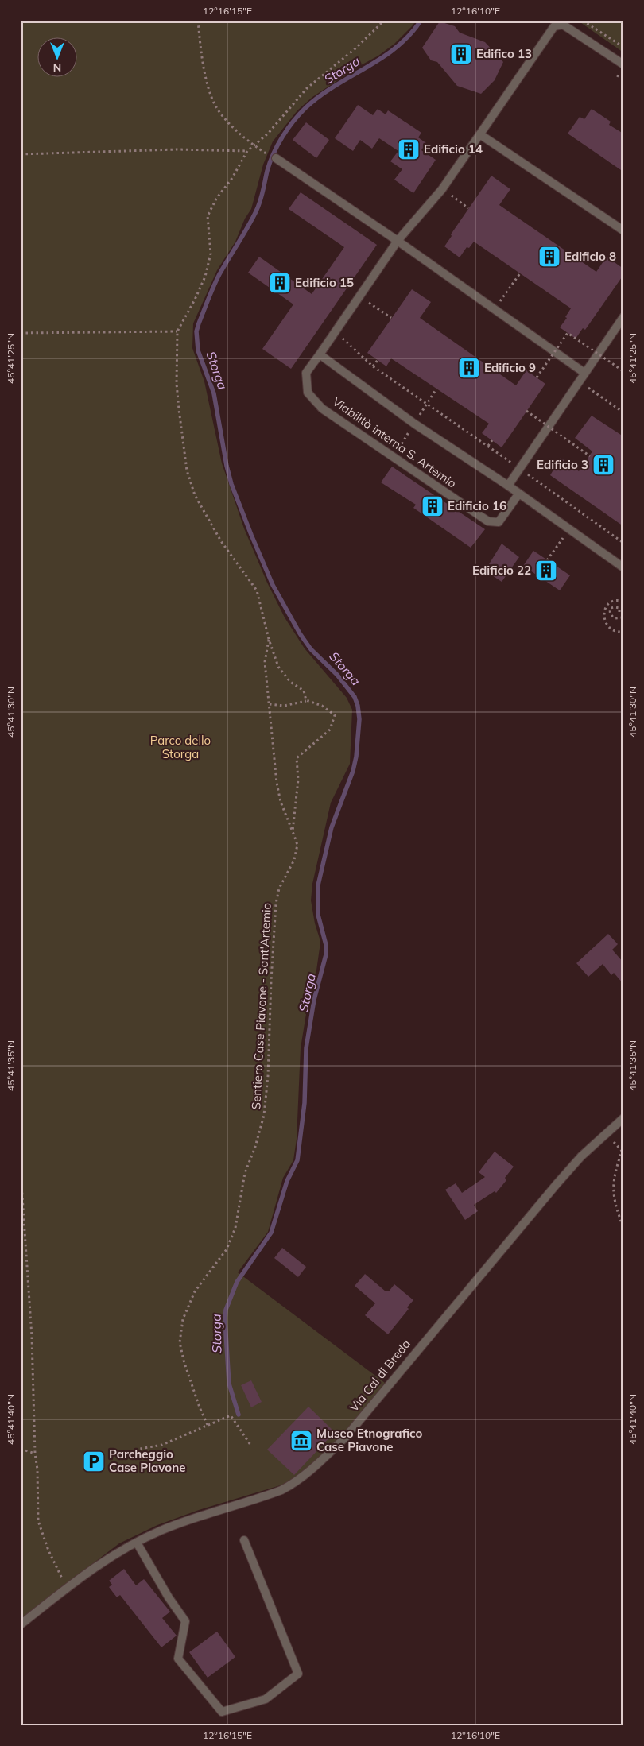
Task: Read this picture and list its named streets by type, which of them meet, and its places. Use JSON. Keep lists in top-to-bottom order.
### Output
{
  "streets": {
    "street": ["Viabilità interna S. Artemio", "Via Cal di Breda"],
    "path": ["Sentiero Case Piavone - Sant'Artemio"]
  },
  "water": ["Storga"],
  "parks": ["Parco dello Storga"],
  "places": {
    "building": [
      "Edifico 13",
      "Edificio 14",
      "Edificio 8",
      "Edificio 15",
      "Edificio 9",
      "Edificio 3",
      "Edificio 16",
      "Edificio 22"
    ],
    "museum": ["Museo Etnografico Case Piavone"],
    "parking": ["Parcheggio Case Piavone"]
  },
  "north": "bottom",
  "coordinates": [
    "12°16'15\"E",
    "12°16'10\"E",
    "45°41'25\"N",
    "45°41'30\"N",
    "45°41'35\"N",
    "45°41'40\"N"
  ]
}
